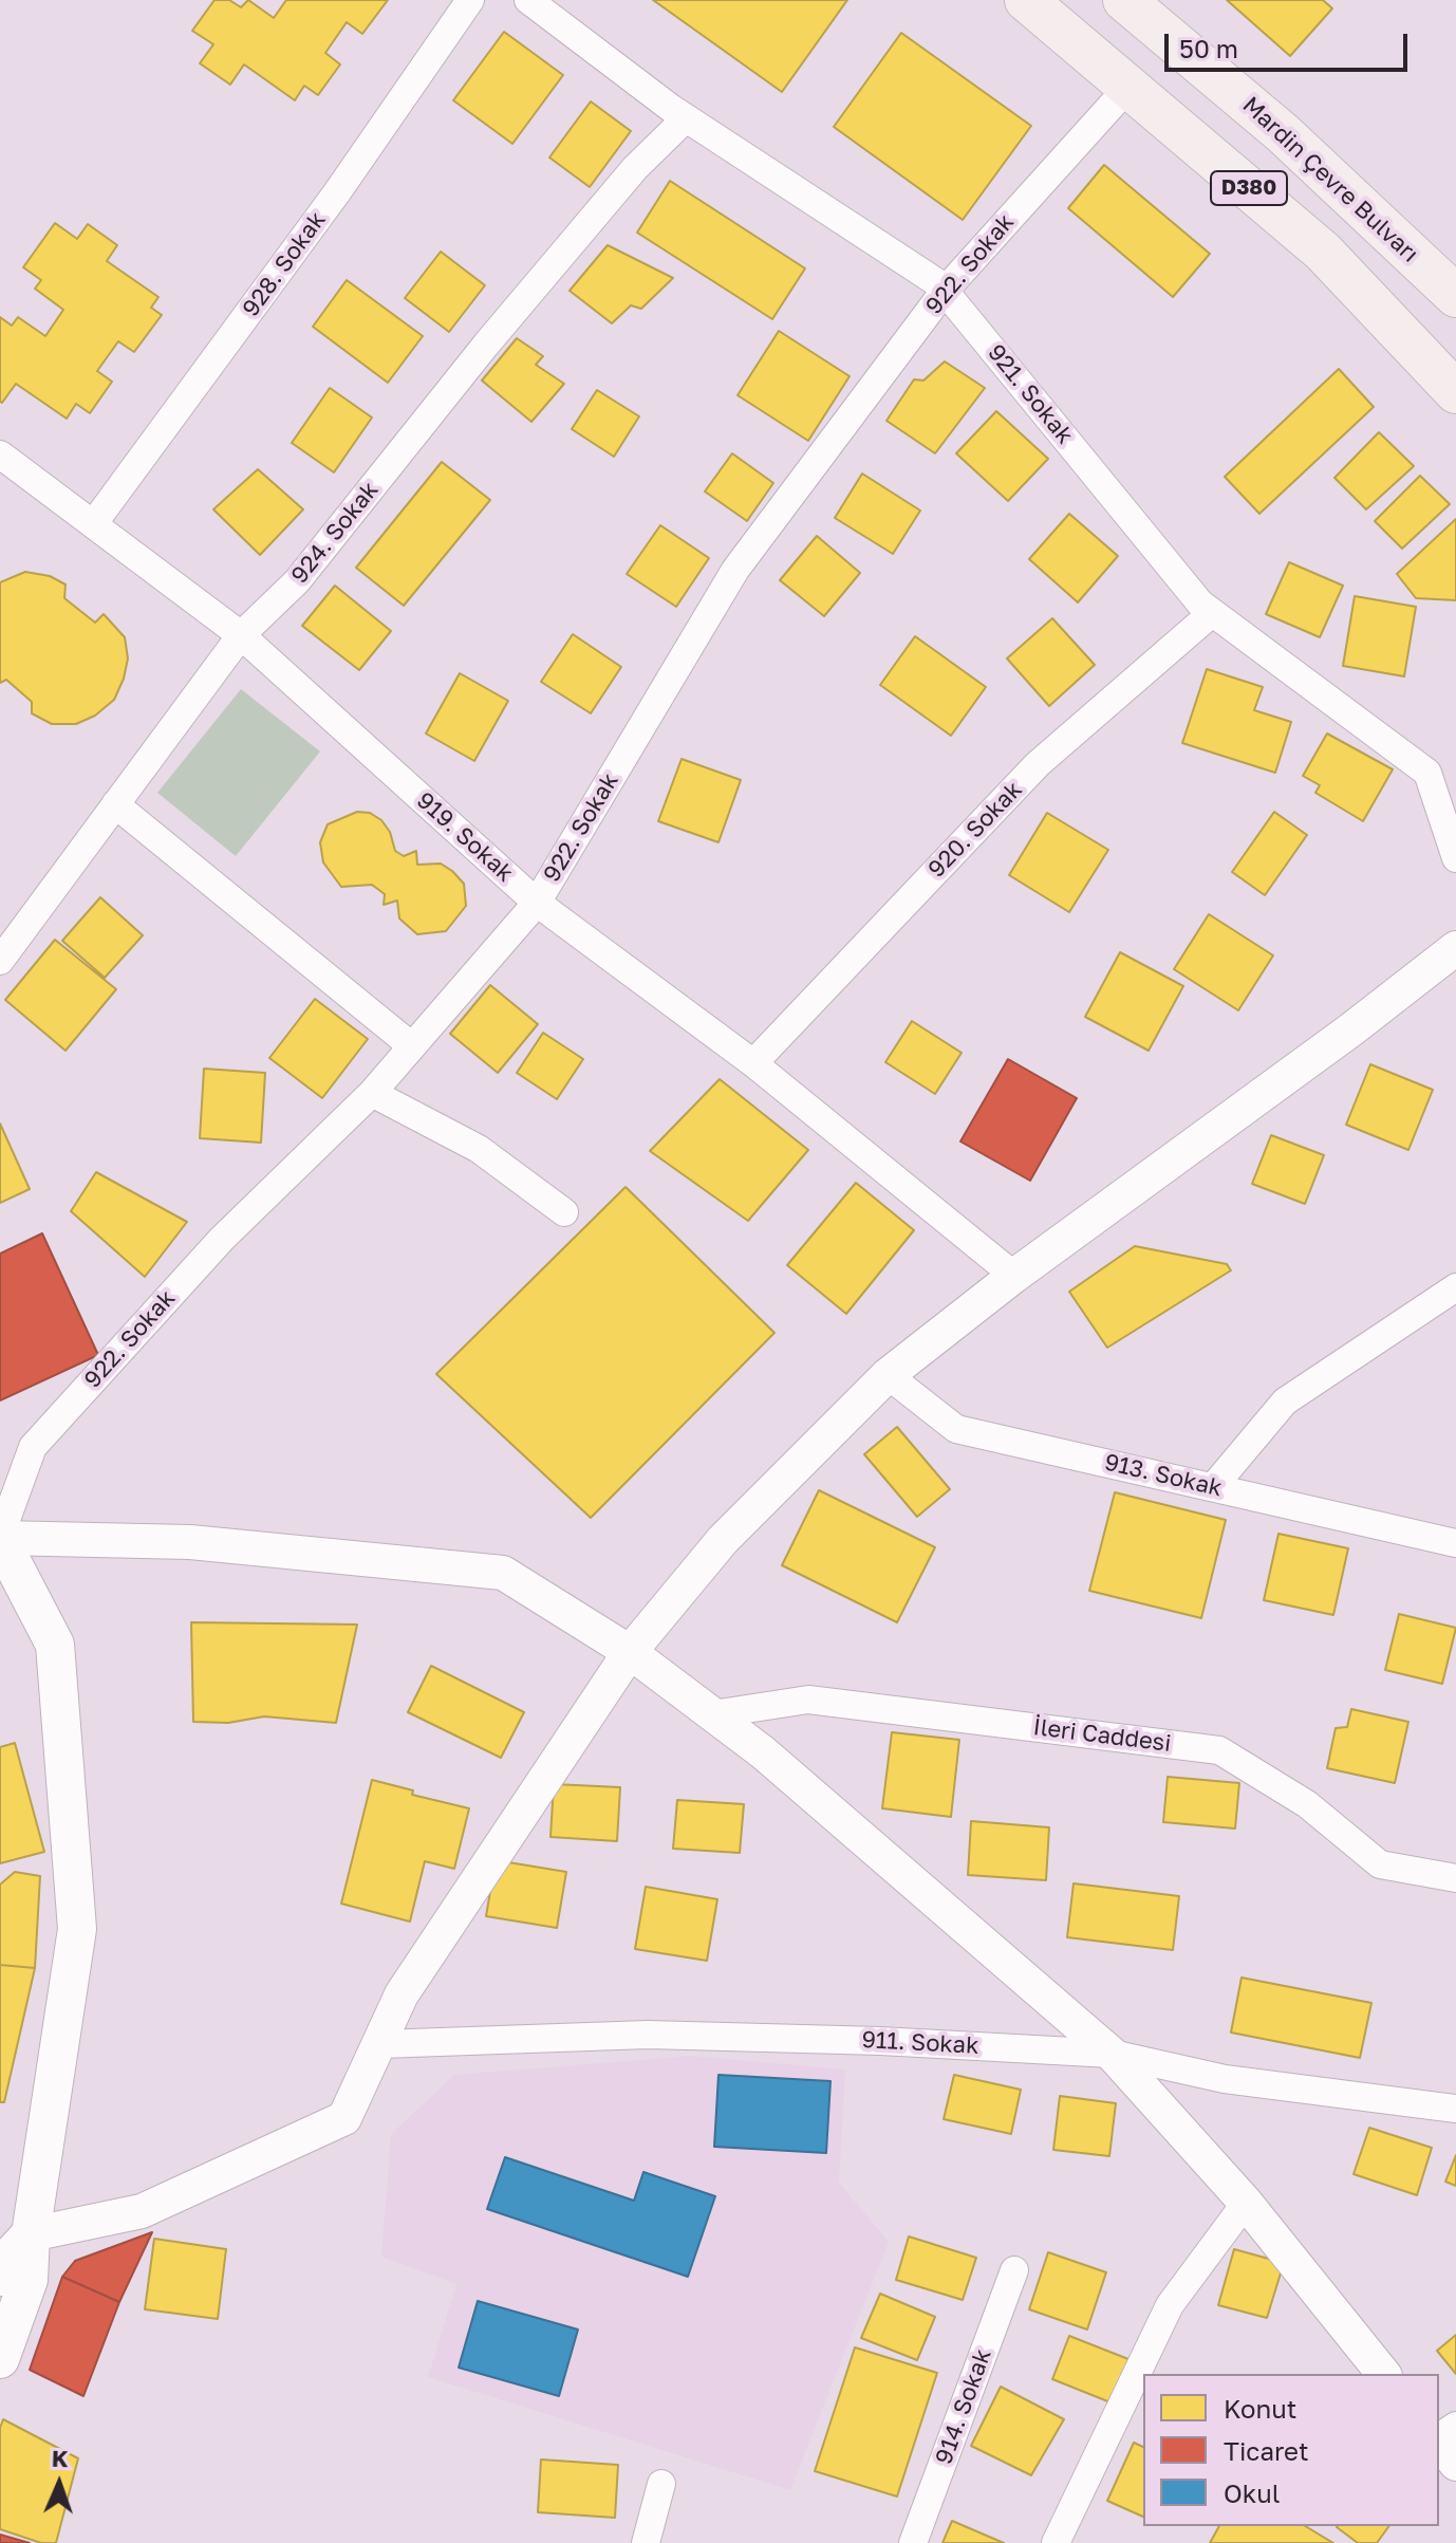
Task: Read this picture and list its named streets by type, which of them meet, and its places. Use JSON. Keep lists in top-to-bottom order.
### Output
{
  "streets": {
    "main road": ["Mardin Çevre Bulvarı", "D380"],
    "street": [
      "928. Sokak",
      "922. Sokak",
      "921. Sokak",
      "924. Sokak",
      "920. Sokak",
      "919. Sokak",
      "913. Sokak",
      "İleri Caddesi",
      "911. Sokak",
      "914. Sokak"
    ]
  },
  "crossings": [
    ["D380", "922. Sokak"],
    ["928. Sokak", "919. Sokak"],
    ["922. Sokak", "921. Sokak"],
    ["922. Sokak", "919. Sokak"],
    ["921. Sokak", "924. Sokak"],
    ["921. Sokak", "920. Sokak"],
    ["924. Sokak", "919. Sokak"],
    ["920. Sokak", "919. Sokak"]
  ],
  "legend": ["Konut", "Ticaret", "Okul"],
  "scale_bar": "50 m",
  "north": "top"
}
